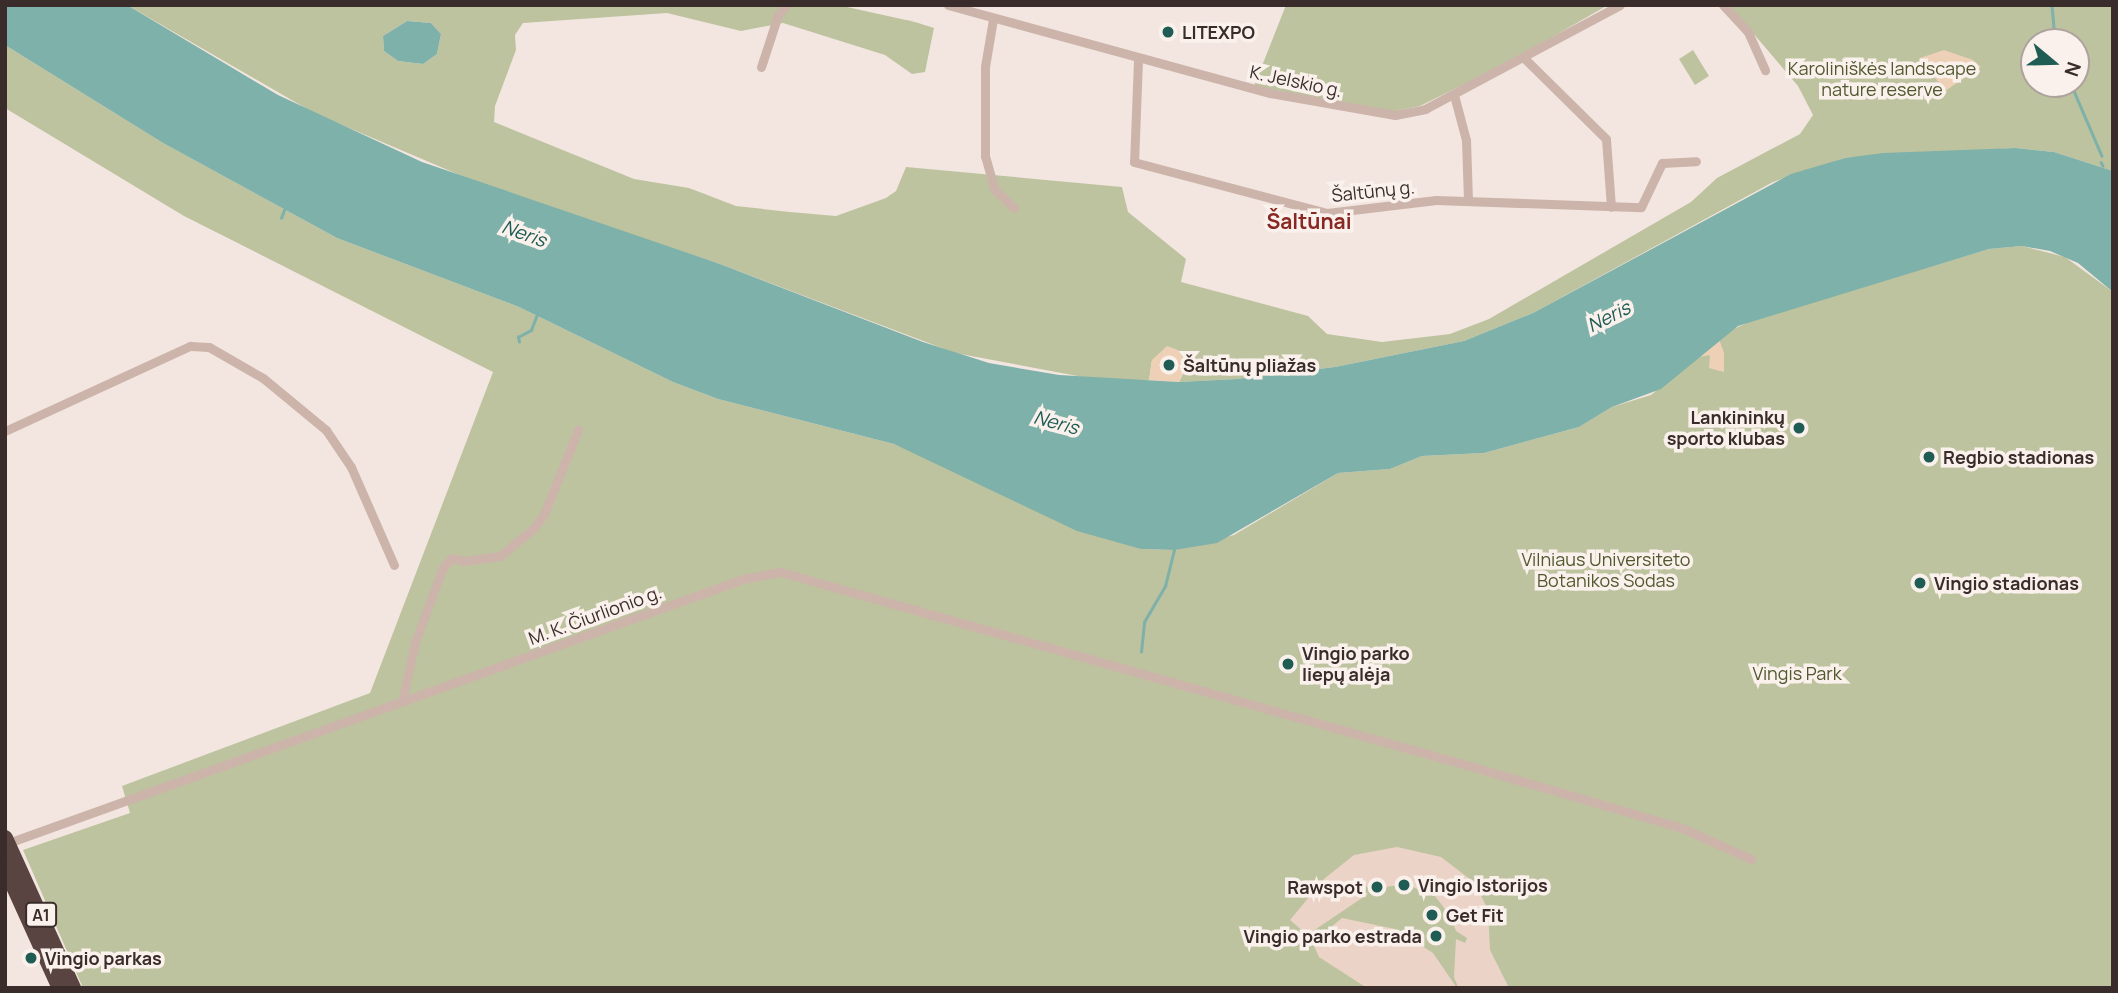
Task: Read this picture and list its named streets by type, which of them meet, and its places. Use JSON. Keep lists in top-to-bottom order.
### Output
{
  "streets": {
    "highway": ["A1"],
    "street": ["K. Jelskio g.", "Šaltūnų g.", "M. K. Čiurlionio g."]
  },
  "crossings": [
    ["K. Jelskio g.", "Šaltūnų g."],
    ["M. K. Čiurlionio g.", "A1"]
  ],
  "districts": ["Šaltūnai"],
  "water": ["Neris"],
  "parks": ["Karoliniškės landscape nature reserve", "Vilniaus Universiteto Botanikos Sodas", "Vingis Park"],
  "places": [
    "LITEXPO",
    "Šaltūnų pliažas",
    "Lankininkų sporto klubas",
    "Regbio stadionas",
    "Vingio stadionas",
    "Vingio parko liepų alėja",
    "Vingio Istorijos",
    "Rawspot",
    "Get Fit",
    "Vingio parko estrada",
    "Vingio parkas"
  ],
  "north": "right"
}
